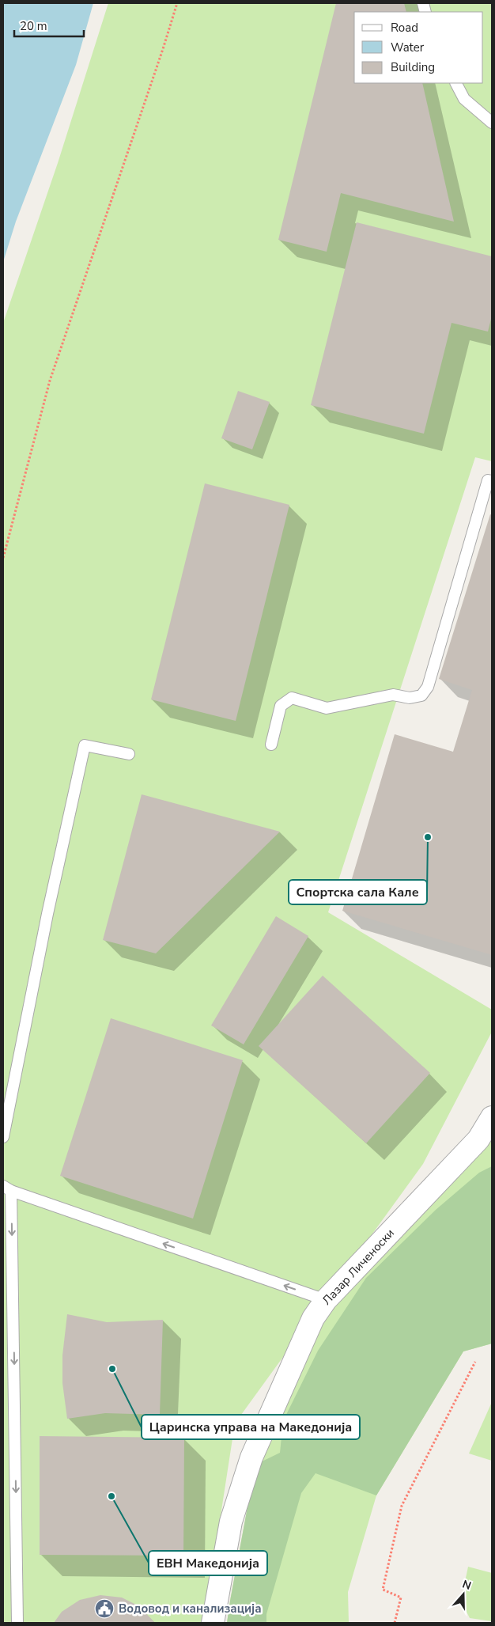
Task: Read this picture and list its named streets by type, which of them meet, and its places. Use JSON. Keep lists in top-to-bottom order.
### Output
{
  "streets": {
    "street": ["Лазар Личеноски"]
  },
  "places": {
    "other": ["Спортска сала Кале", "Царинска управа на Македонија", "ЕВН Македонија"],
    "public building": ["Водовод и канализација"]
  },
  "legend": ["Road", "Water", "Building"],
  "scale_bar": "20 m",
  "north": "top"
}
